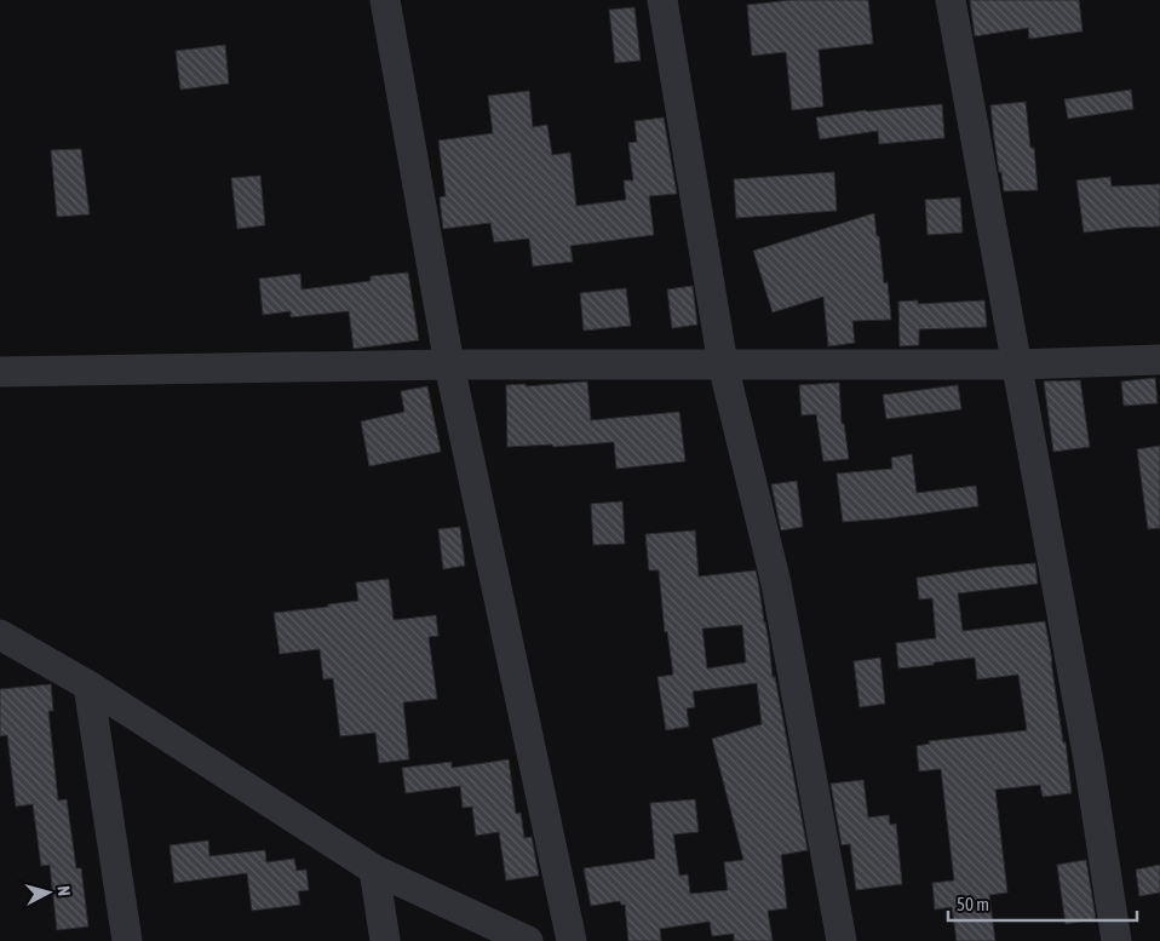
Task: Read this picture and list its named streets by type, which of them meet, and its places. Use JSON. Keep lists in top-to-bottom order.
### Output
{
  "scale_bar": "50 m",
  "north": "right"
}
